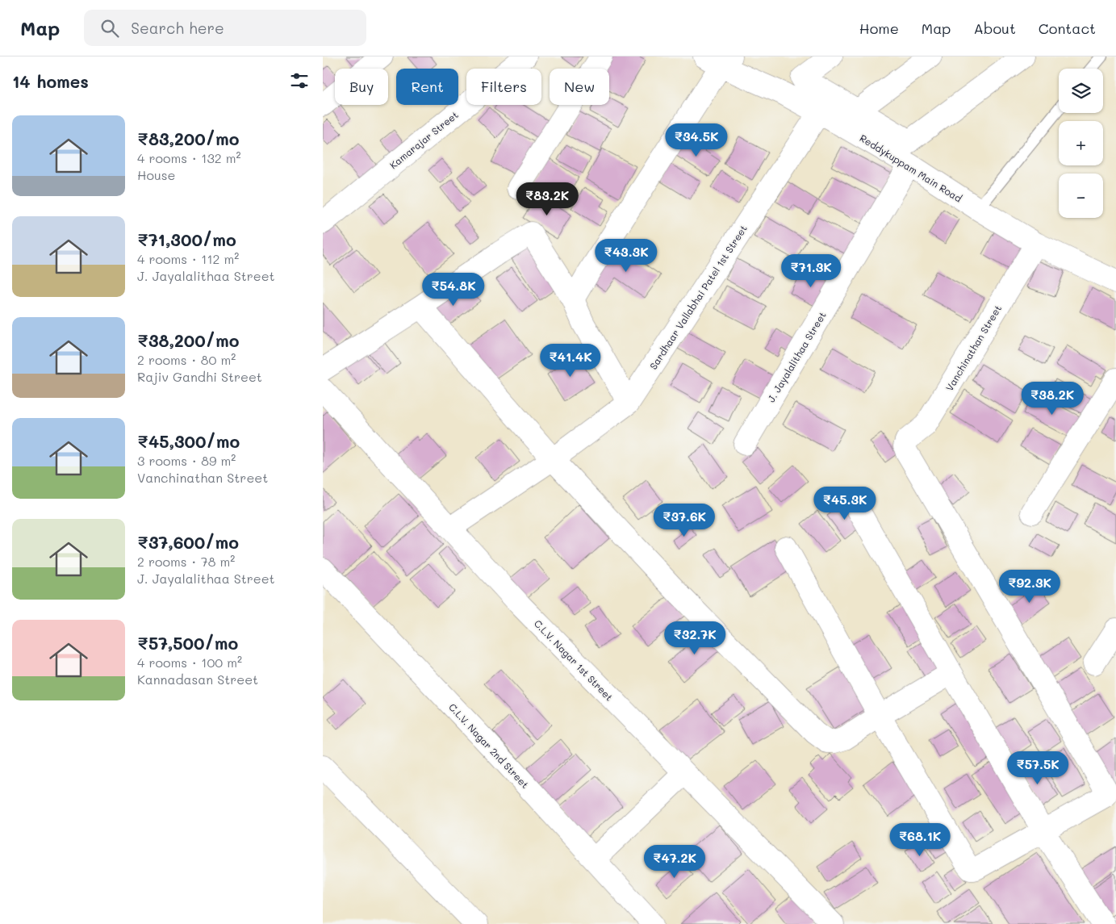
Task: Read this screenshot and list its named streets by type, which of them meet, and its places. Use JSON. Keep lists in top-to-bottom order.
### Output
{
  "streets": {
    "street": [
      "Kamarajar Street",
      "Reddykuppam Main Road",
      "Sardhaar Vallabhai Patel 1st Street",
      "Vanchinathan Street",
      "J. Jayalalithaa Street",
      "C.L.V. Nagar 1st Street",
      "C.L.V. Nagar 2nd Street"
    ]
  },
  "crossings": [
    ["Reddykuppam Main Road", "Sardhaar Vallabhai Patel 1st Street"],
    ["Reddykuppam Main Road", "Vanchinathan Street"],
    ["Reddykuppam Main Road", "J. Jayalalithaa Street"],
    ["Sardhaar Vallabhai Patel 1st Street", "C.L.V. Nagar 1st Street"]
  ],
  "page": {
    "header": "Map",
    "search": "Search here",
    "nav": [
      "Home",
      "Map",
      "About",
      "Contact"
    ],
    "heading": "14 homes",
    "map_buttons": ["+", "−"],
    "chip": [
      "Buy",
      "Rent",
      "Filters",
      "New"
    ],
    "list": [
      {
        "name": "₹83,200/mo",
        "note": "4 rooms · 132 m² · House"
      },
      {
        "name": "₹71,300/mo",
        "note": "4 rooms · 112 m² · J. Jayalalithaa Street"
      },
      {
        "name": "₹38,200/mo",
        "note": "2 rooms · 80 m² · Rajiv Gandhi Street"
      },
      {
        "name": "₹45,300/mo",
        "note": "3 rooms · 89 m² · Vanchinathan Street"
      },
      {
        "name": "₹37,600/mo",
        "note": "2 rooms · 78 m² · J. Jayalalithaa Street"
      },
      {
        "name": "₹57,500/mo",
        "note": "4 rooms · 100 m² · Kannadasan Street"
      }
    ],
    "price": [
      "₹34.5K",
      "₹83.2K",
      "₹43.3K",
      "₹71.3K",
      "₹54.8K",
      "₹41.4K",
      "₹38.2K",
      "₹45.3K",
      "₹37.6K",
      "₹92.3K",
      "₹32.7K",
      "₹57.5K",
      "₹68.1K",
      "₹47.2K"
    ]
  }
}
